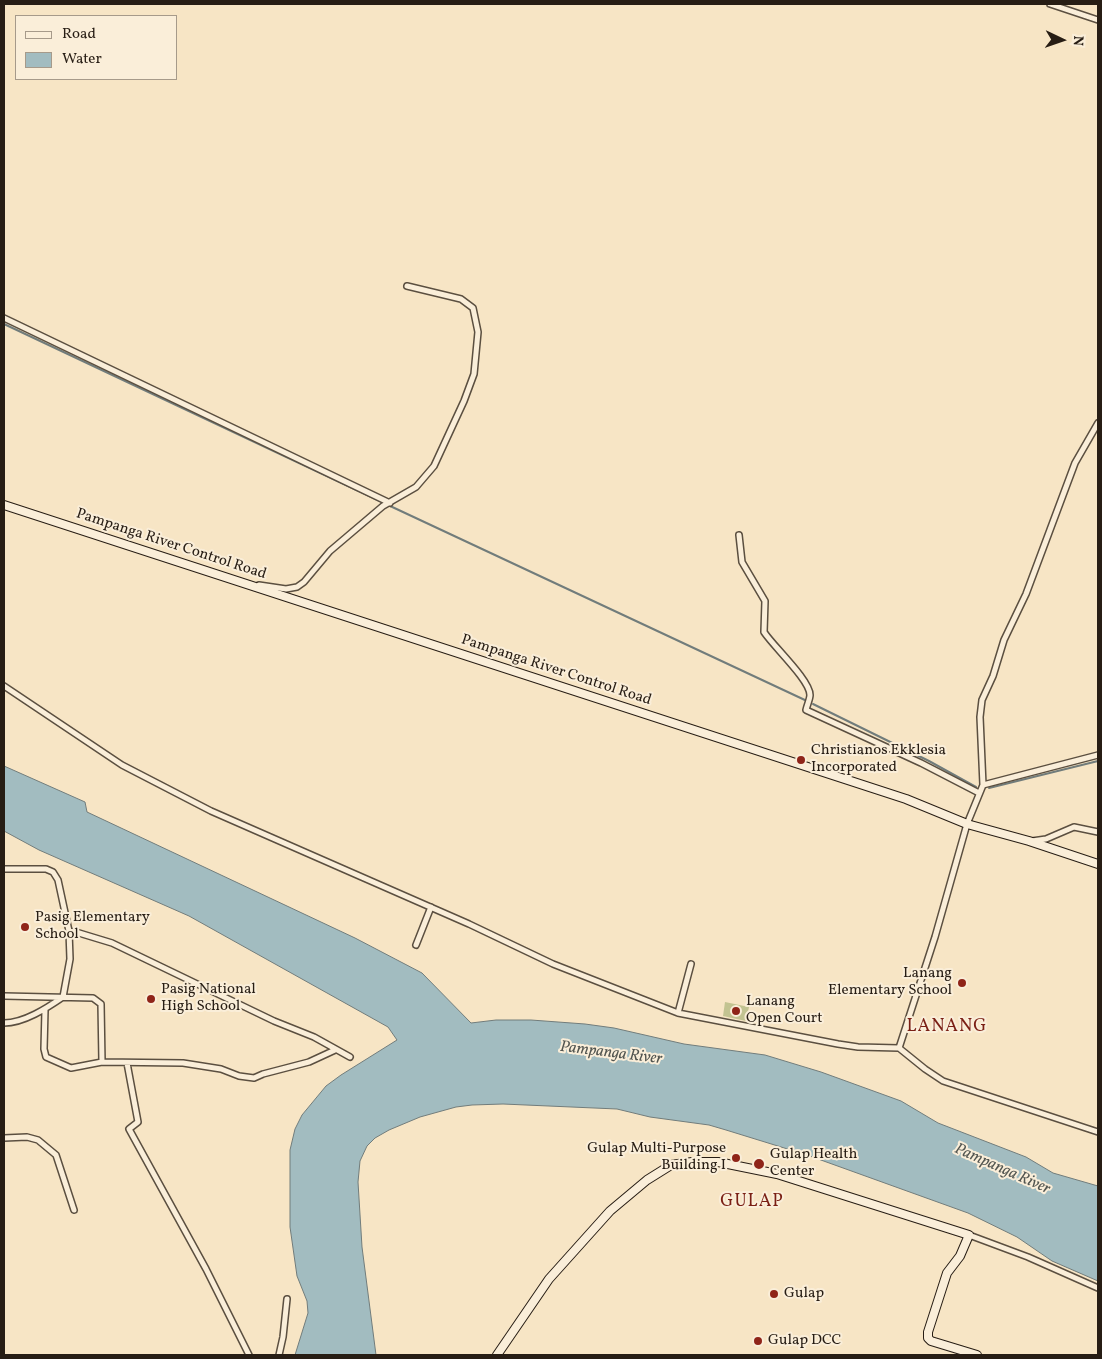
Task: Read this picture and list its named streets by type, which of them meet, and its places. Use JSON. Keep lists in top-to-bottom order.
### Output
{
  "streets": {
    "main road": ["Pampanga River Control Road"]
  },
  "districts": ["LANANG", "GULAP"],
  "water": ["Pampanga River"],
  "places": [
    "Christianos Ekklesia Incorporated",
    "Pasig Elementary School",
    "Lanang Elementary School",
    "Pasig National High School",
    "Lanang Open Court",
    "Gulap Multi-Purpose Building I",
    "Gulap Health Center",
    "Gulap",
    "Gulap DCC"
  ],
  "legend": ["Road", "Water"],
  "north": "right"
}
